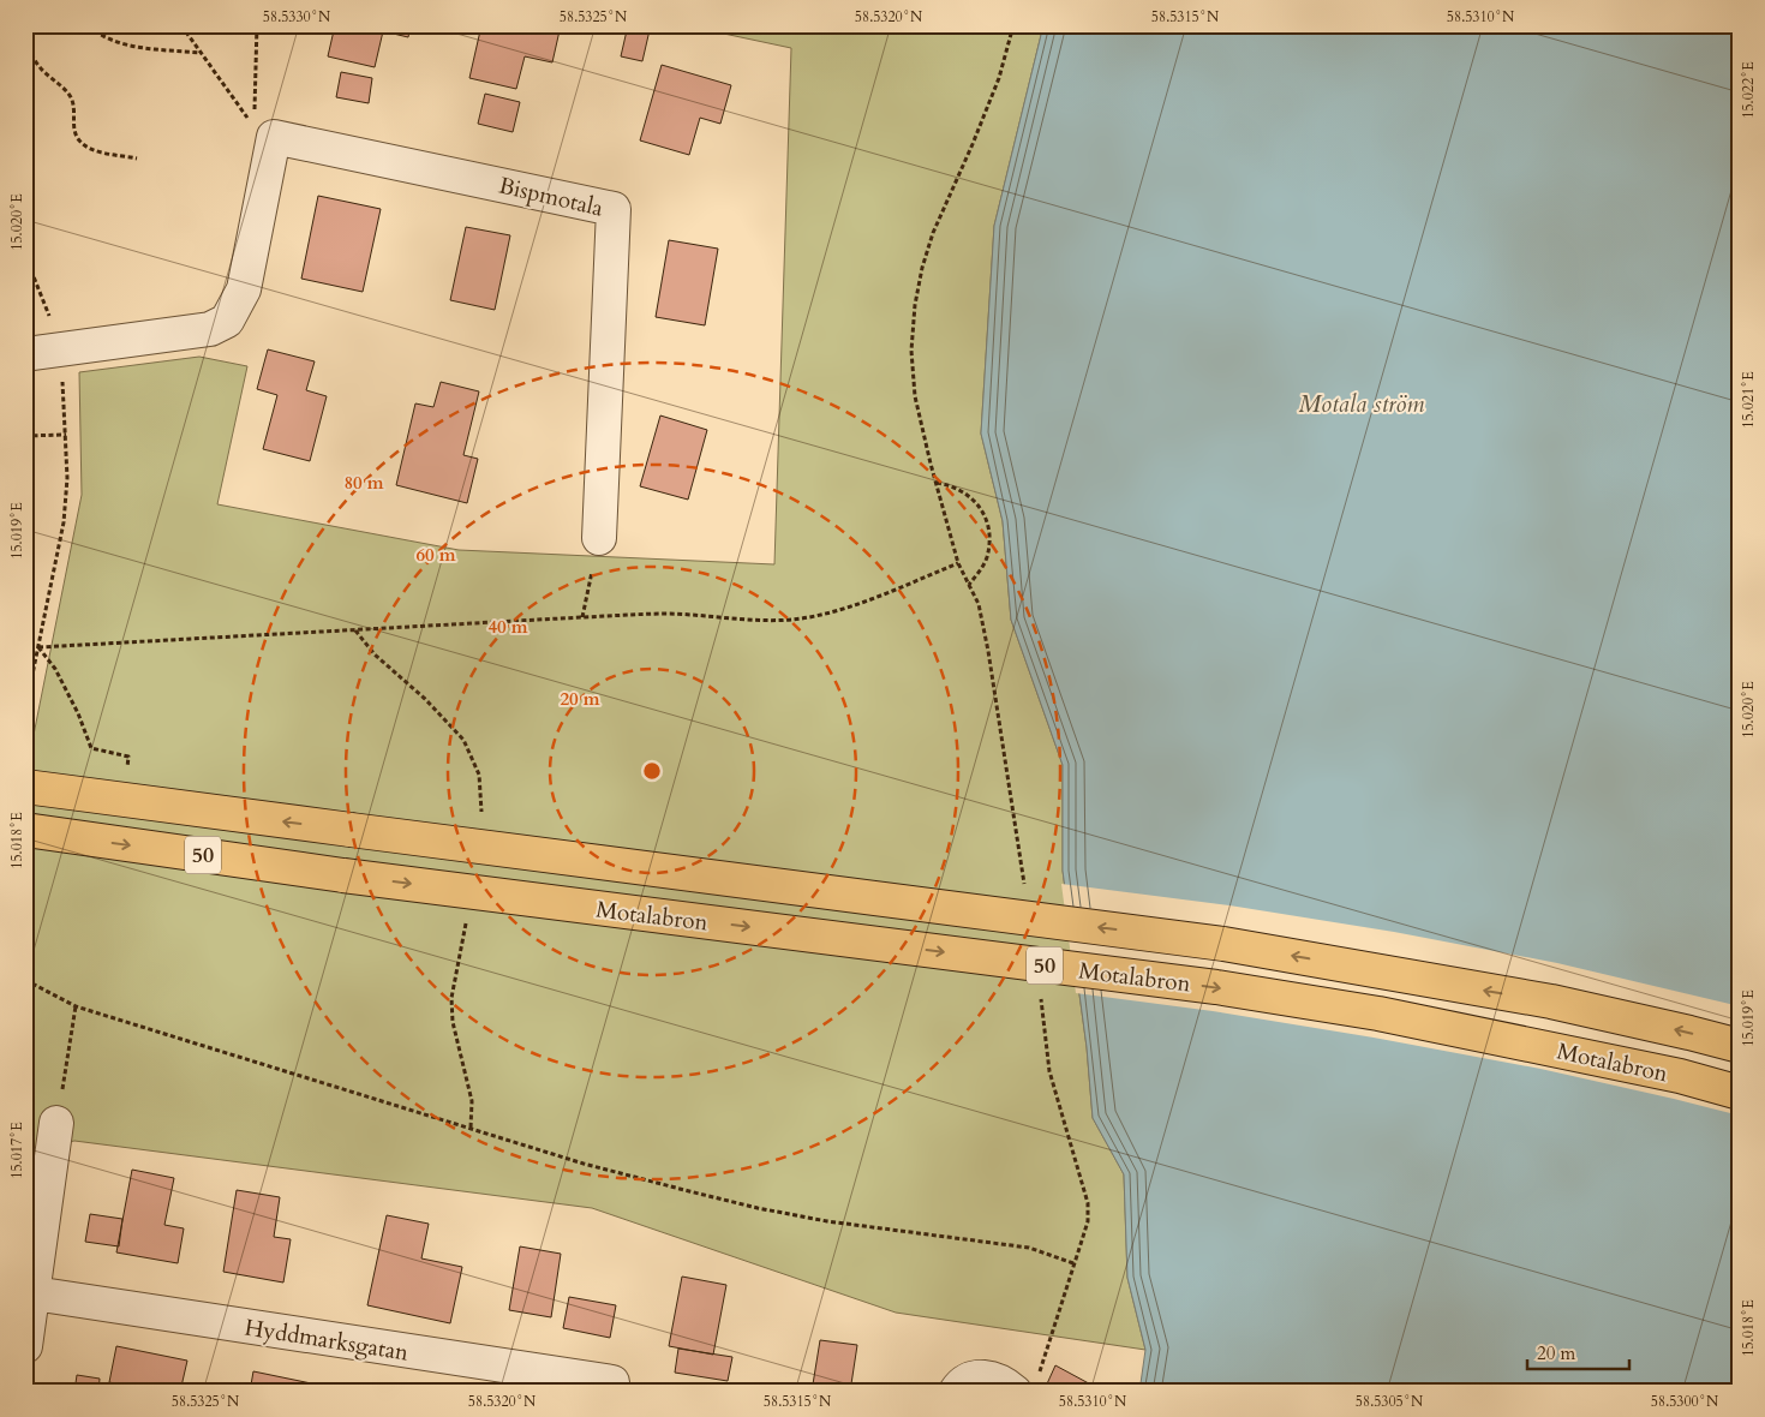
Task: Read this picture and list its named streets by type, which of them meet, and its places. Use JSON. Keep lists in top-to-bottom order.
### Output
{
  "streets": {
    "highway": ["50", "Motalabron"],
    "street": ["Bispmotala", "Hyddmarksgatan"]
  },
  "water": ["Motala ström"],
  "scale_bar": "20 m",
  "coordinates": [
    "58.5330°N",
    "58.5325°N",
    "58.5320°N",
    "58.5315°N",
    "58.5310°N",
    "15.022°E",
    "15.020°E",
    "15.021°E",
    "15.019°E",
    "15.018°E",
    "15.017°E",
    "58.5305°N",
    "58.5300°N"
  ],
  "rings": [
    "80 m",
    "60 m",
    "40 m",
    "20 m"
  ]
}
